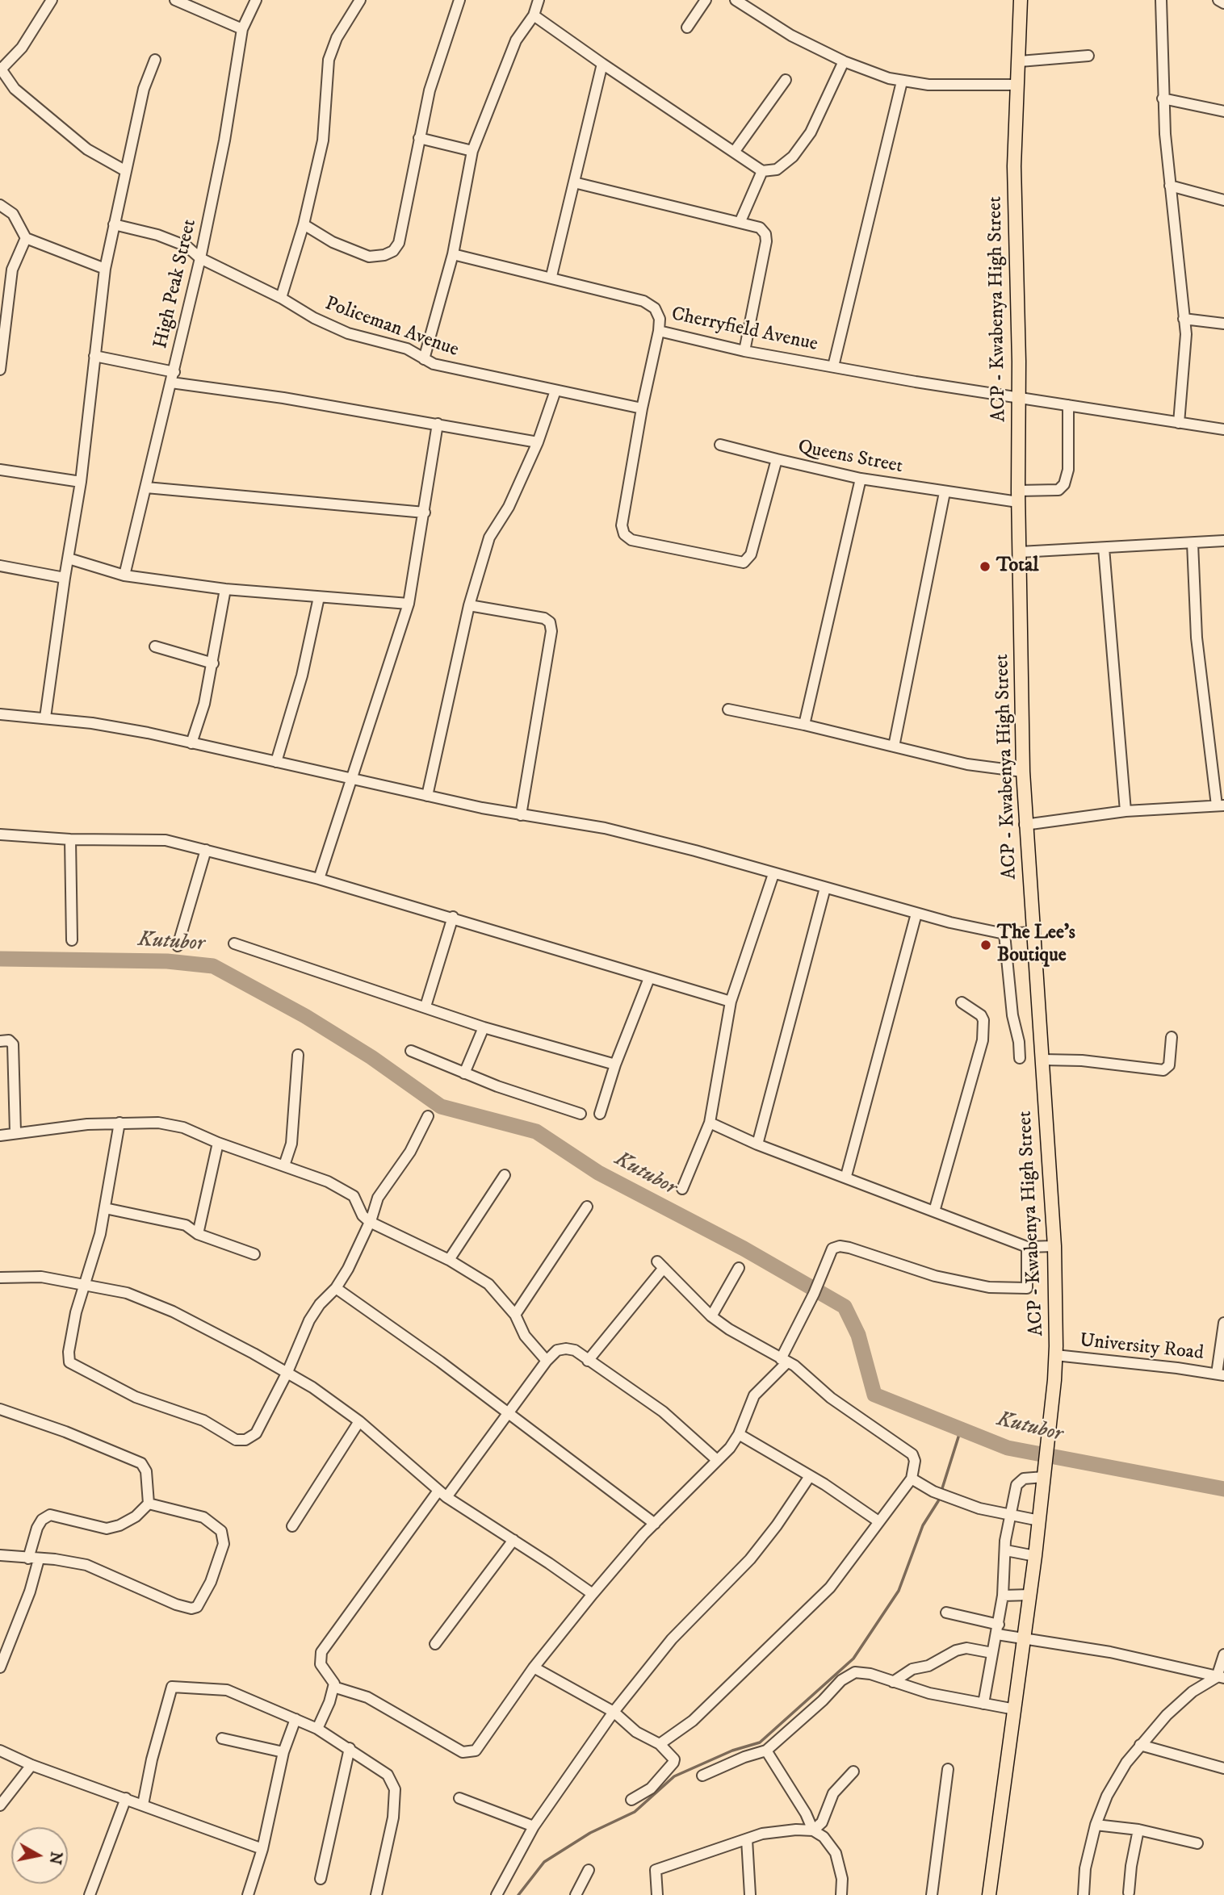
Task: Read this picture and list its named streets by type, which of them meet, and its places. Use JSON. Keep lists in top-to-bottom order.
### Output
{
  "streets": {
    "main road": ["ACP - Kwabenya High Street"],
    "street": [
      "High Peak Street",
      "Policeman Avenue",
      "Cherryfield Avenue",
      "Queens Street",
      "University Road"
    ]
  },
  "crossings": [
    ["High Peak Street", "Policeman Avenue"],
    ["ACP - Kwabenya High Street", "Cherryfield Avenue"],
    ["ACP - Kwabenya High Street", "Queens Street"],
    ["ACP - Kwabenya High Street", "University Road"],
    ["Policeman Avenue", "Queens Street"],
    ["Cherryfield Avenue", "Queens Street"]
  ],
  "water": ["Kutubor"],
  "places": ["Total", "The Lee's Boutique"],
  "north": "right"
}
